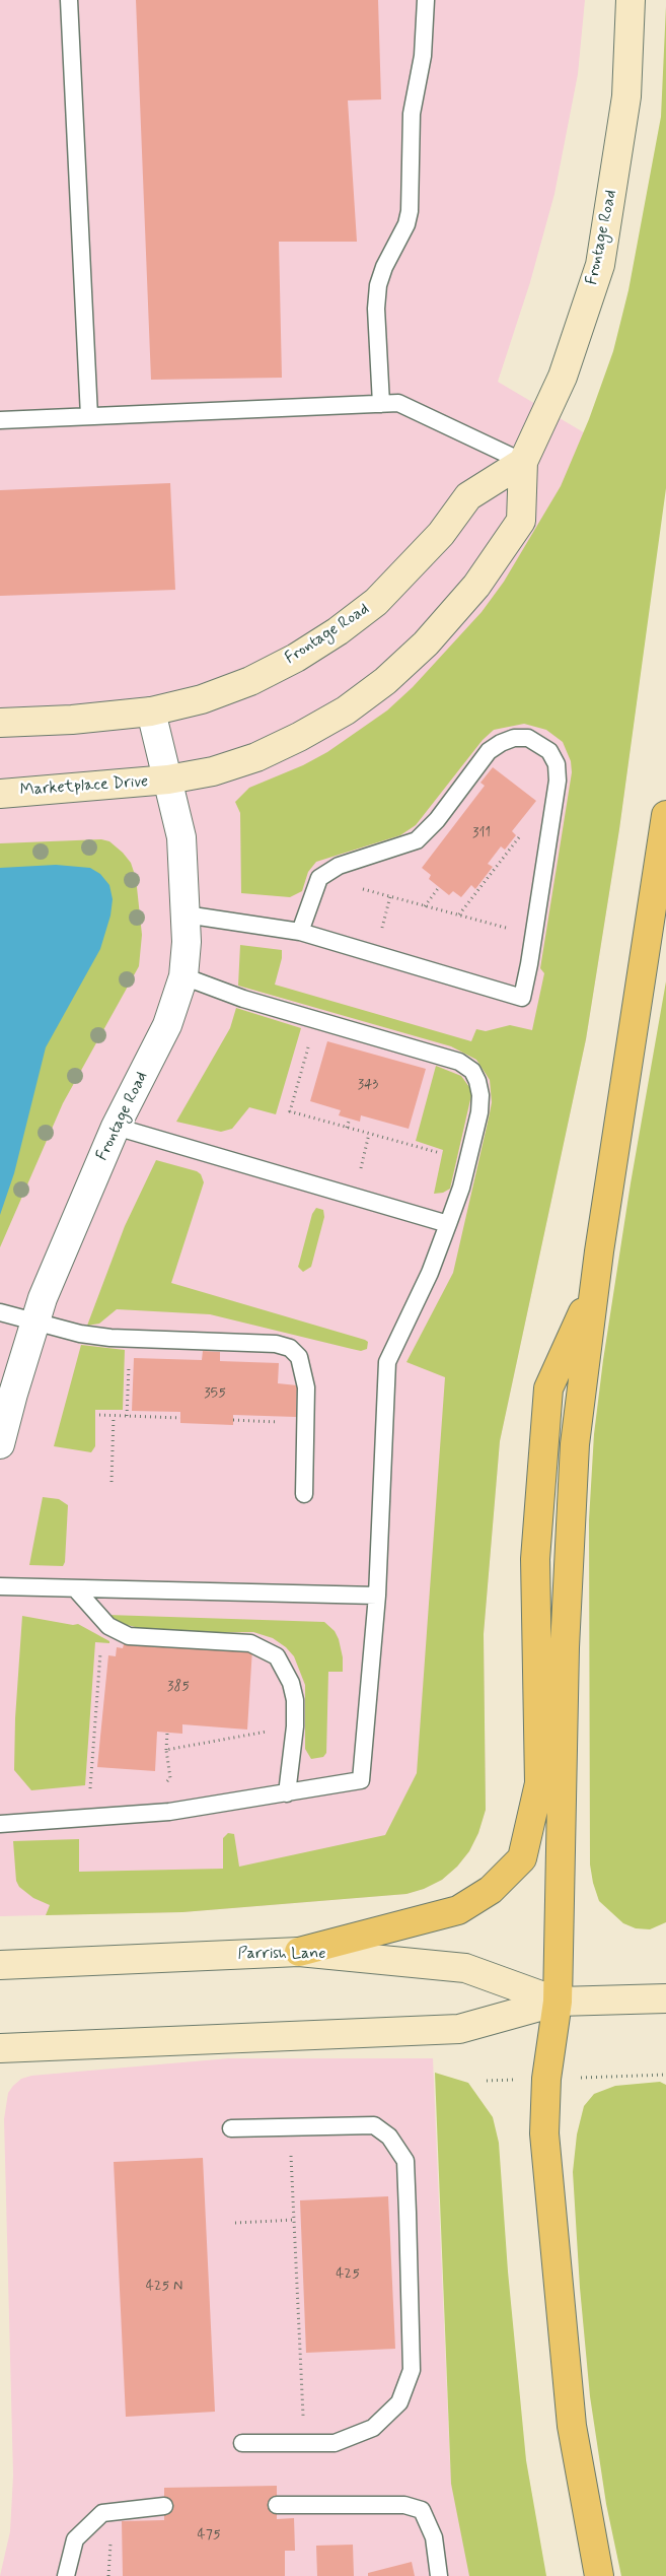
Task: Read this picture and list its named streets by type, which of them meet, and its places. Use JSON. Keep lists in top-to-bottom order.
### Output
{
  "streets": {
    "street": ["Frontage Road", "Marketplace Drive", "Parrish Lane"]
  },
  "crossings": [
    ["Frontage Road", "Marketplace Drive"]
  ],
  "house_numbers": [
    "311",
    "343",
    "355",
    "385",
    "425",
    "425 N",
    "475"
  ]
}
